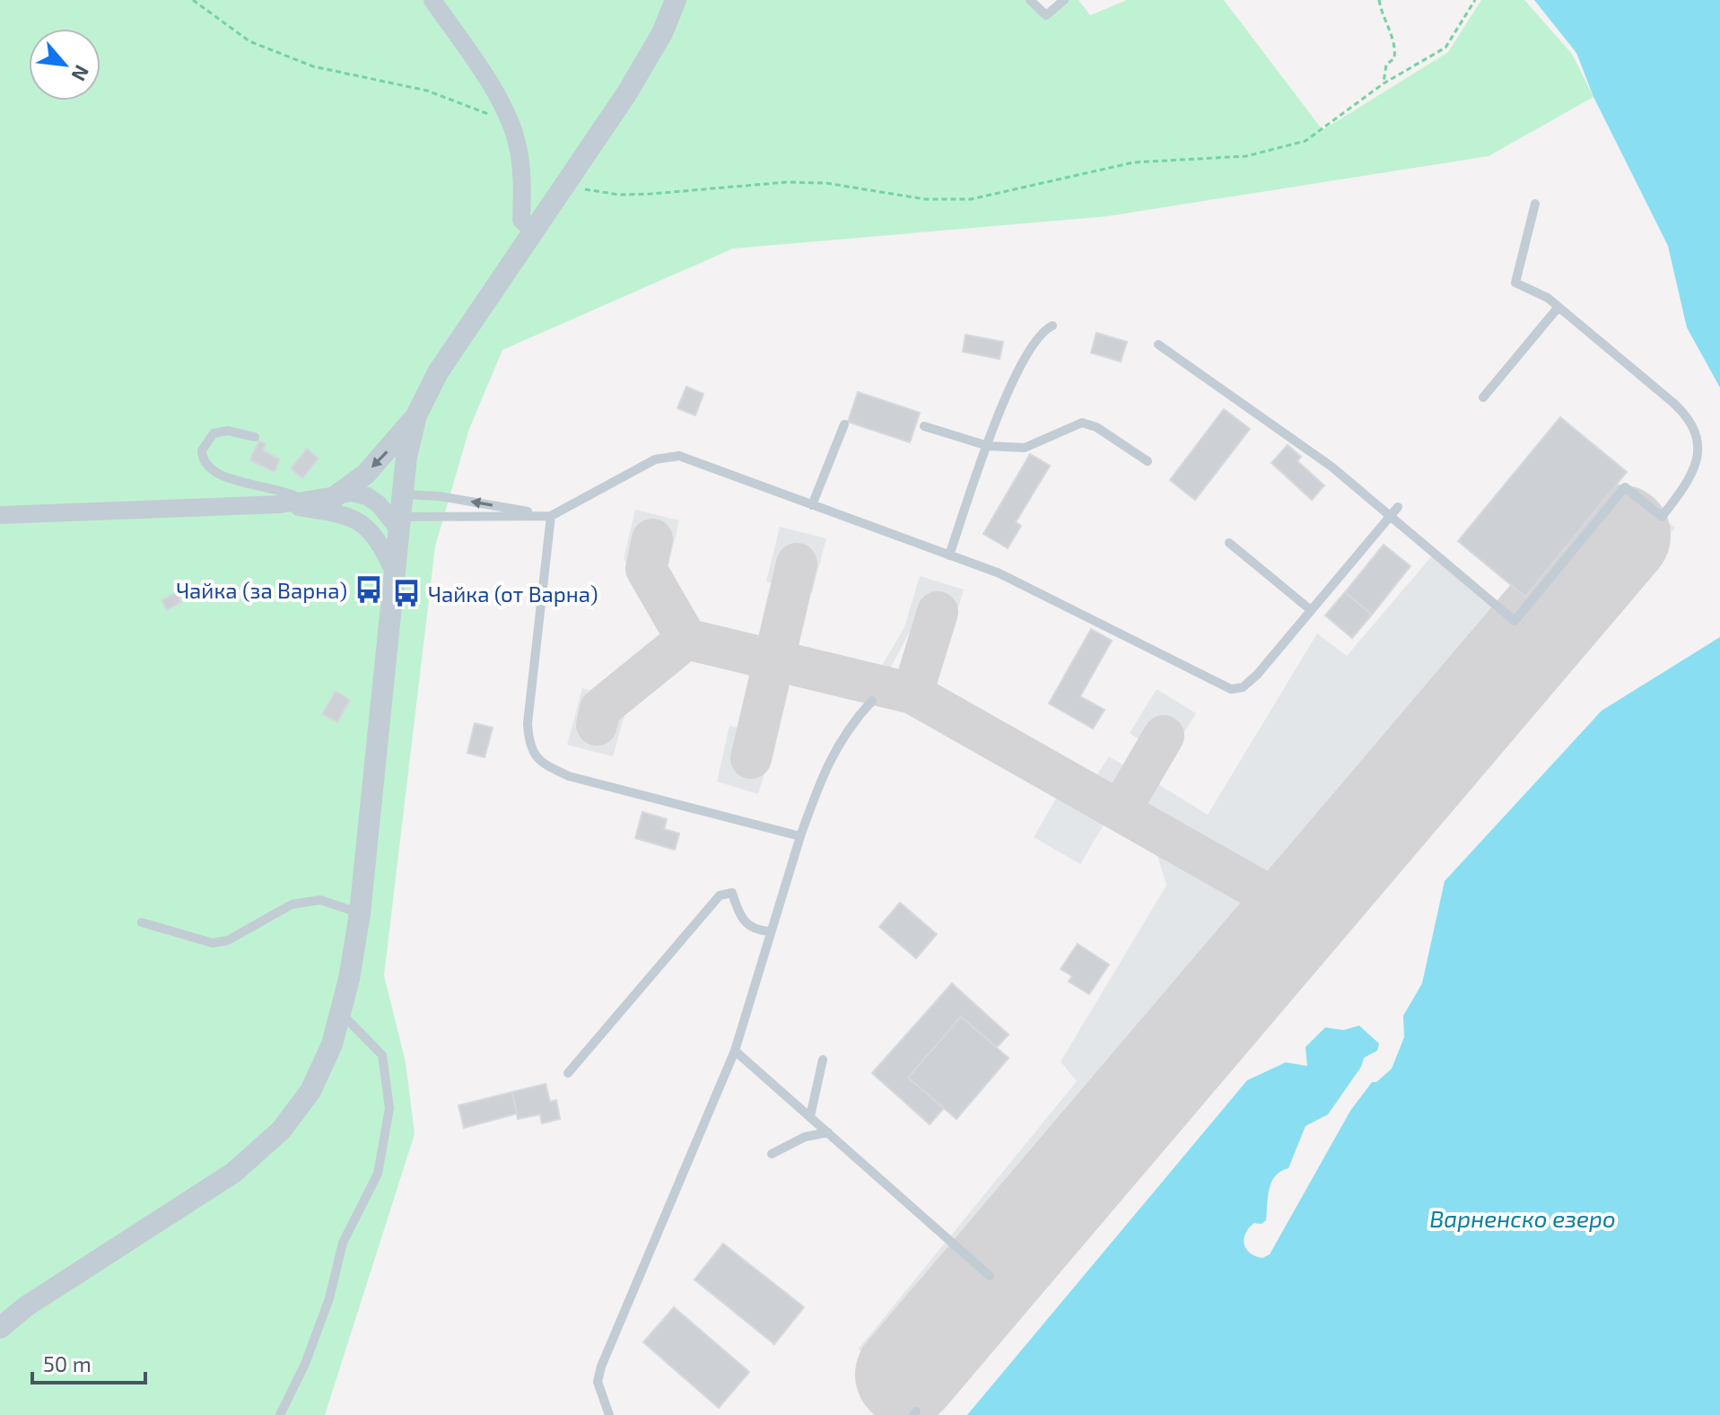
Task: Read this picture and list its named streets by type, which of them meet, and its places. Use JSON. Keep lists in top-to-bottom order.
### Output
{
  "water": ["Варненско езеро"],
  "places": {
    "bus stop": ["Чайка (за Варна)", "Чайка (от Варна)"]
  },
  "scale_bar": "50 m",
  "north": "bottom right"
}
